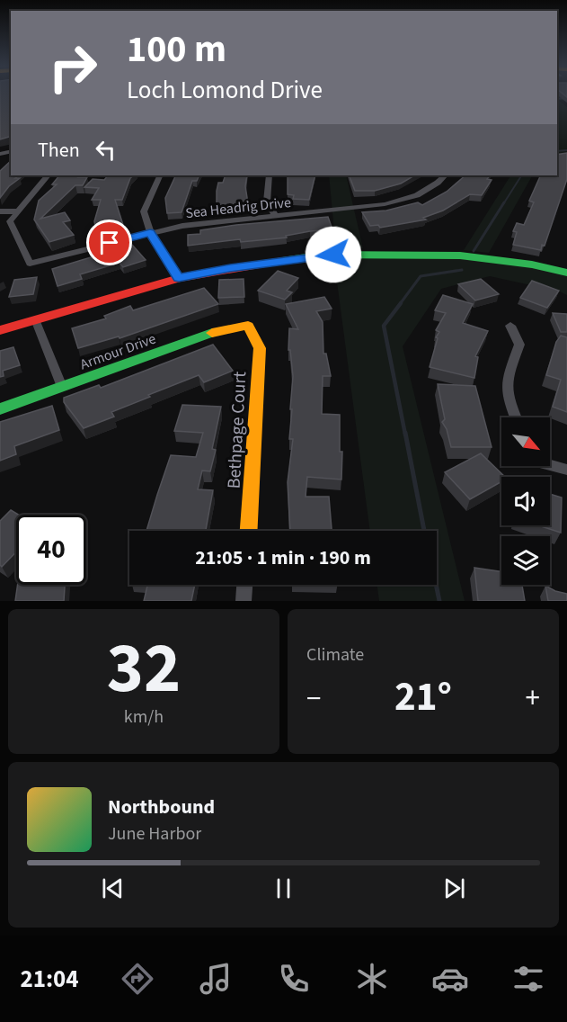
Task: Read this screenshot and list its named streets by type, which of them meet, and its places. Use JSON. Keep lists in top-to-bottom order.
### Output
{
  "streets": {
    "street": ["Sea Headrig Drive", "Armour Drive", "Bethpage Court"]
  },
  "crossings": [
    ["Armour Drive", "Bethpage Court"]
  ],
  "north": "bottom right",
  "page": {
    "turn": ["100 m", "Loch Lomond Drive"],
    "then": "Then",
    "limit": "40",
    "trip": "21:05 · 1 min · 190 m",
    "tile": [
      ["32", "km/h"],
      "Climate"
    ],
    "heat": ["−", "21°", "+"],
    "song": ["Northbound", "June Harbor"],
    "tabs": "21:04"
  }
}
